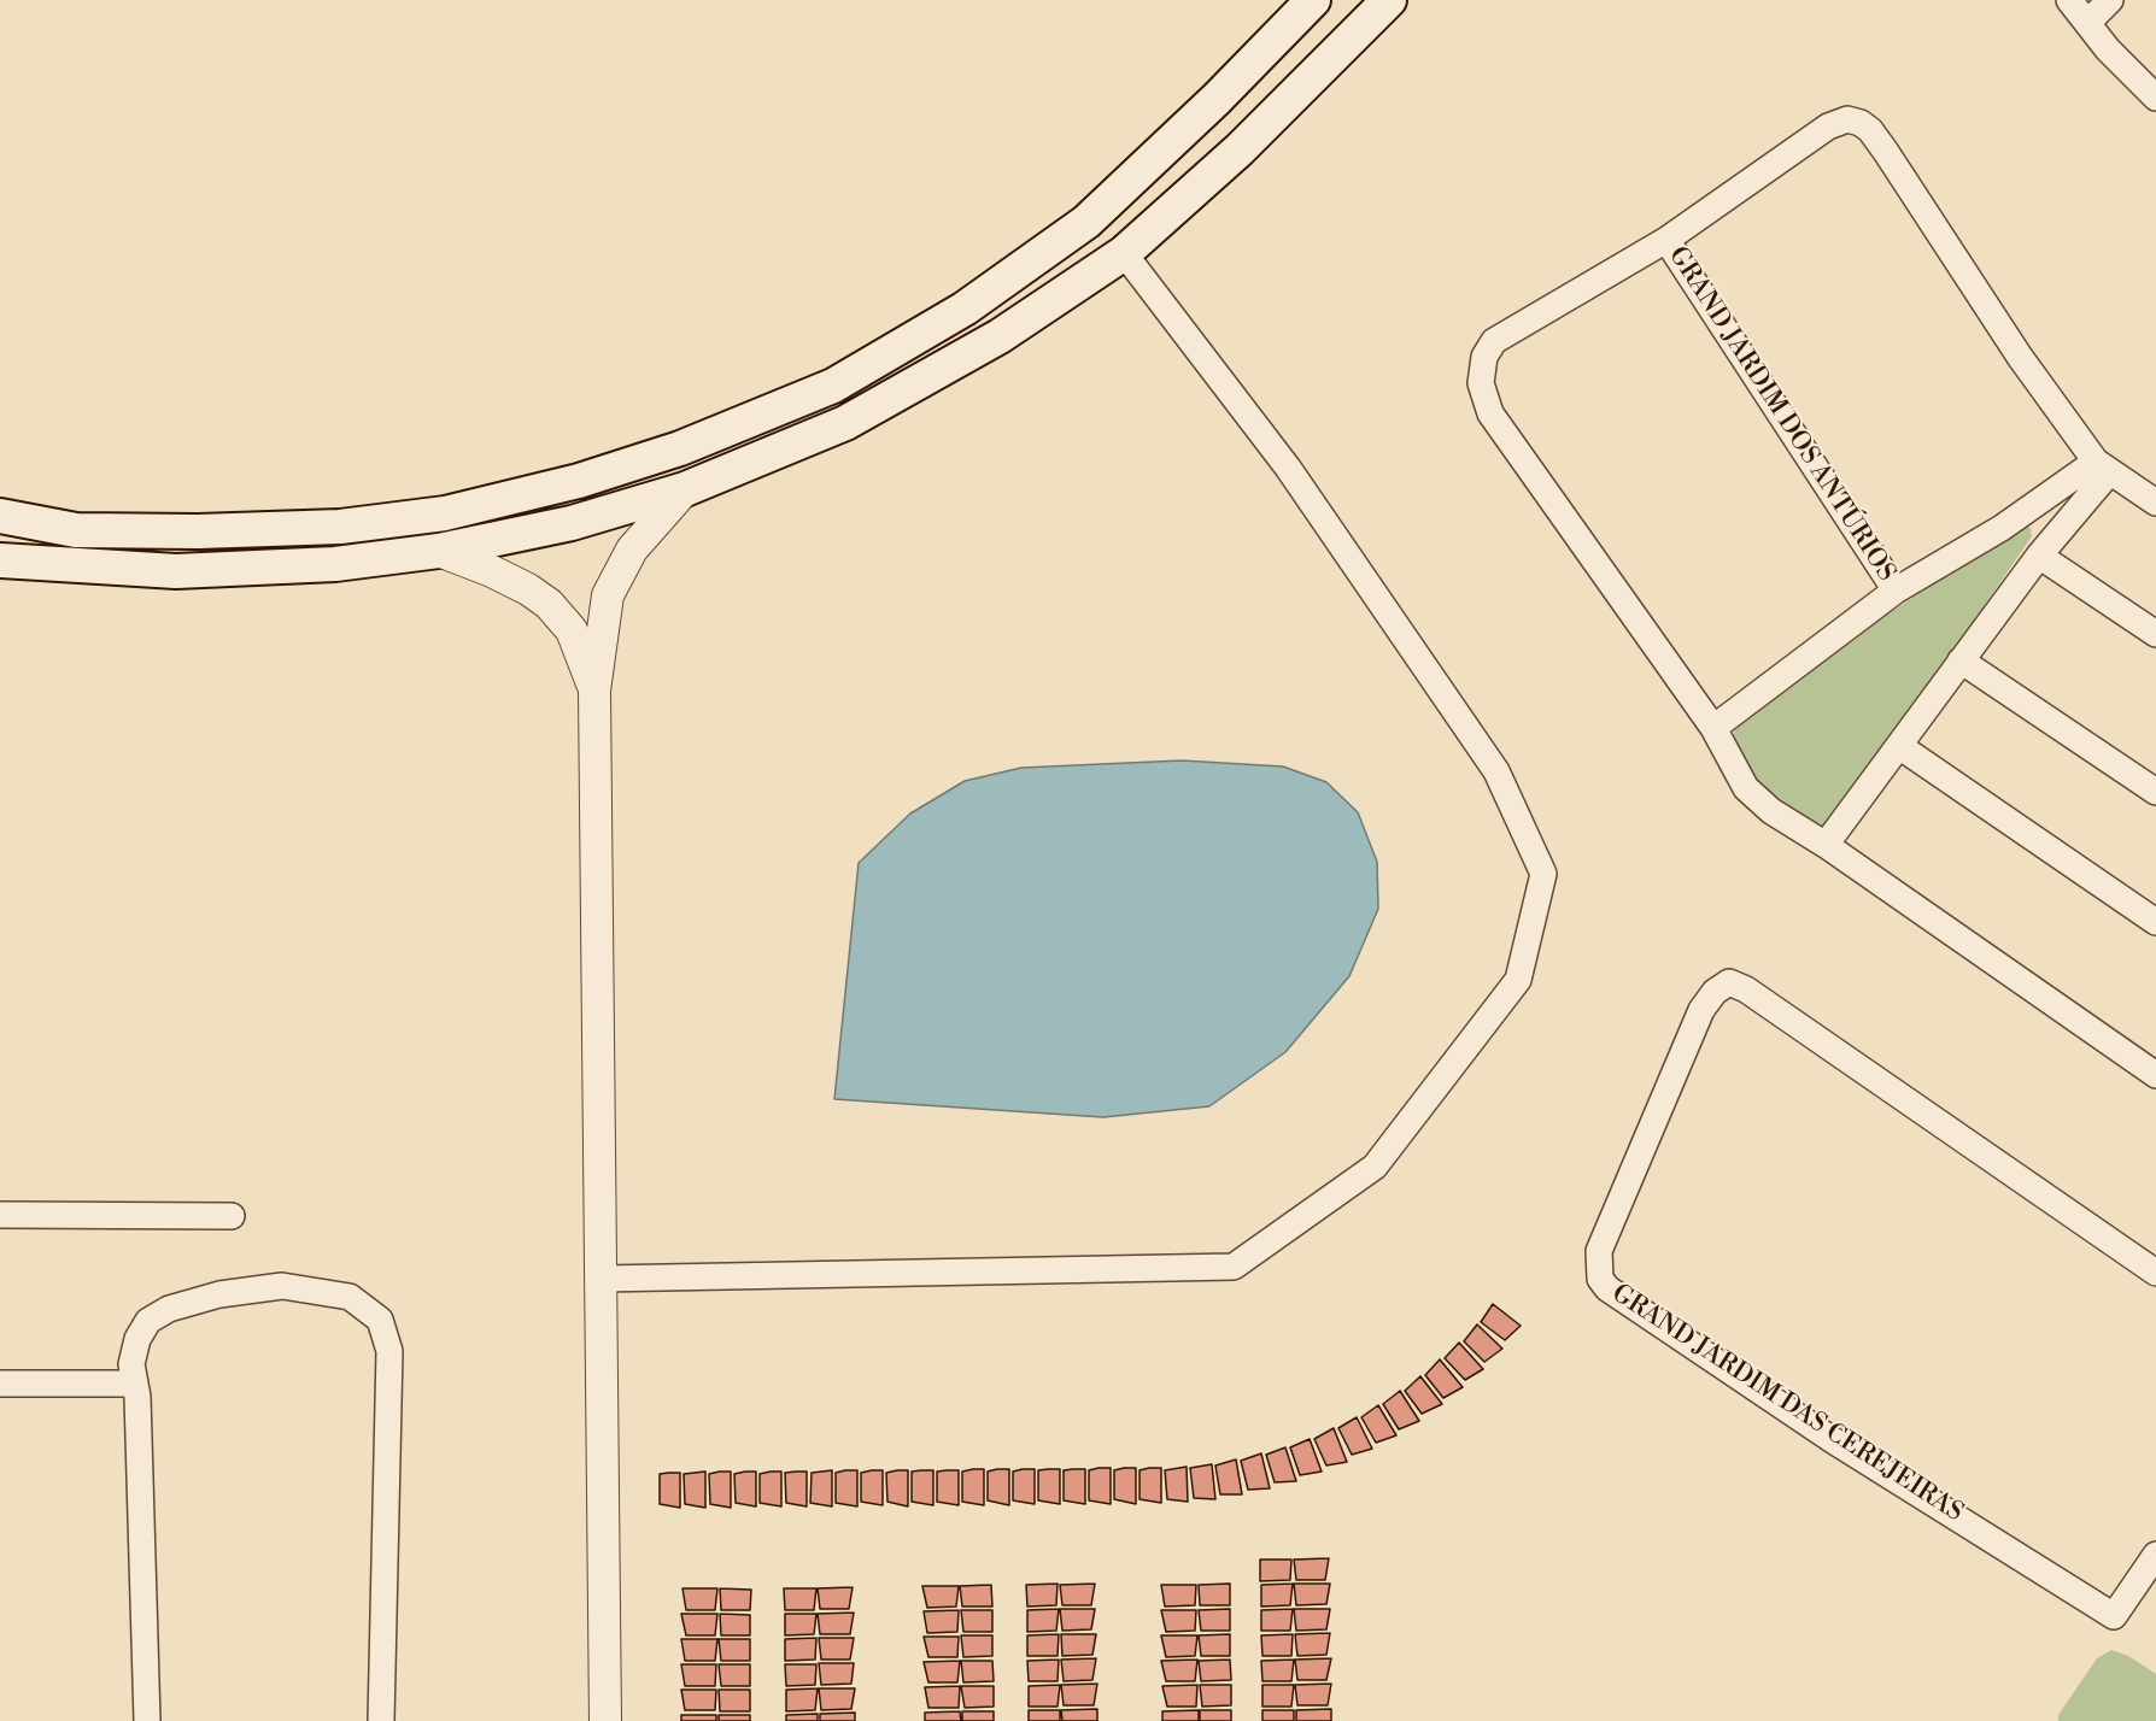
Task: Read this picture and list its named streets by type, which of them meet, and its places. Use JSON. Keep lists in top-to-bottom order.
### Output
{
  "streets": {
    "street": ["GRAND JARDIM DOS ANTÚRIOS", "GRAND JARDIM DAS CEREJEIRAS"]
  }
}
